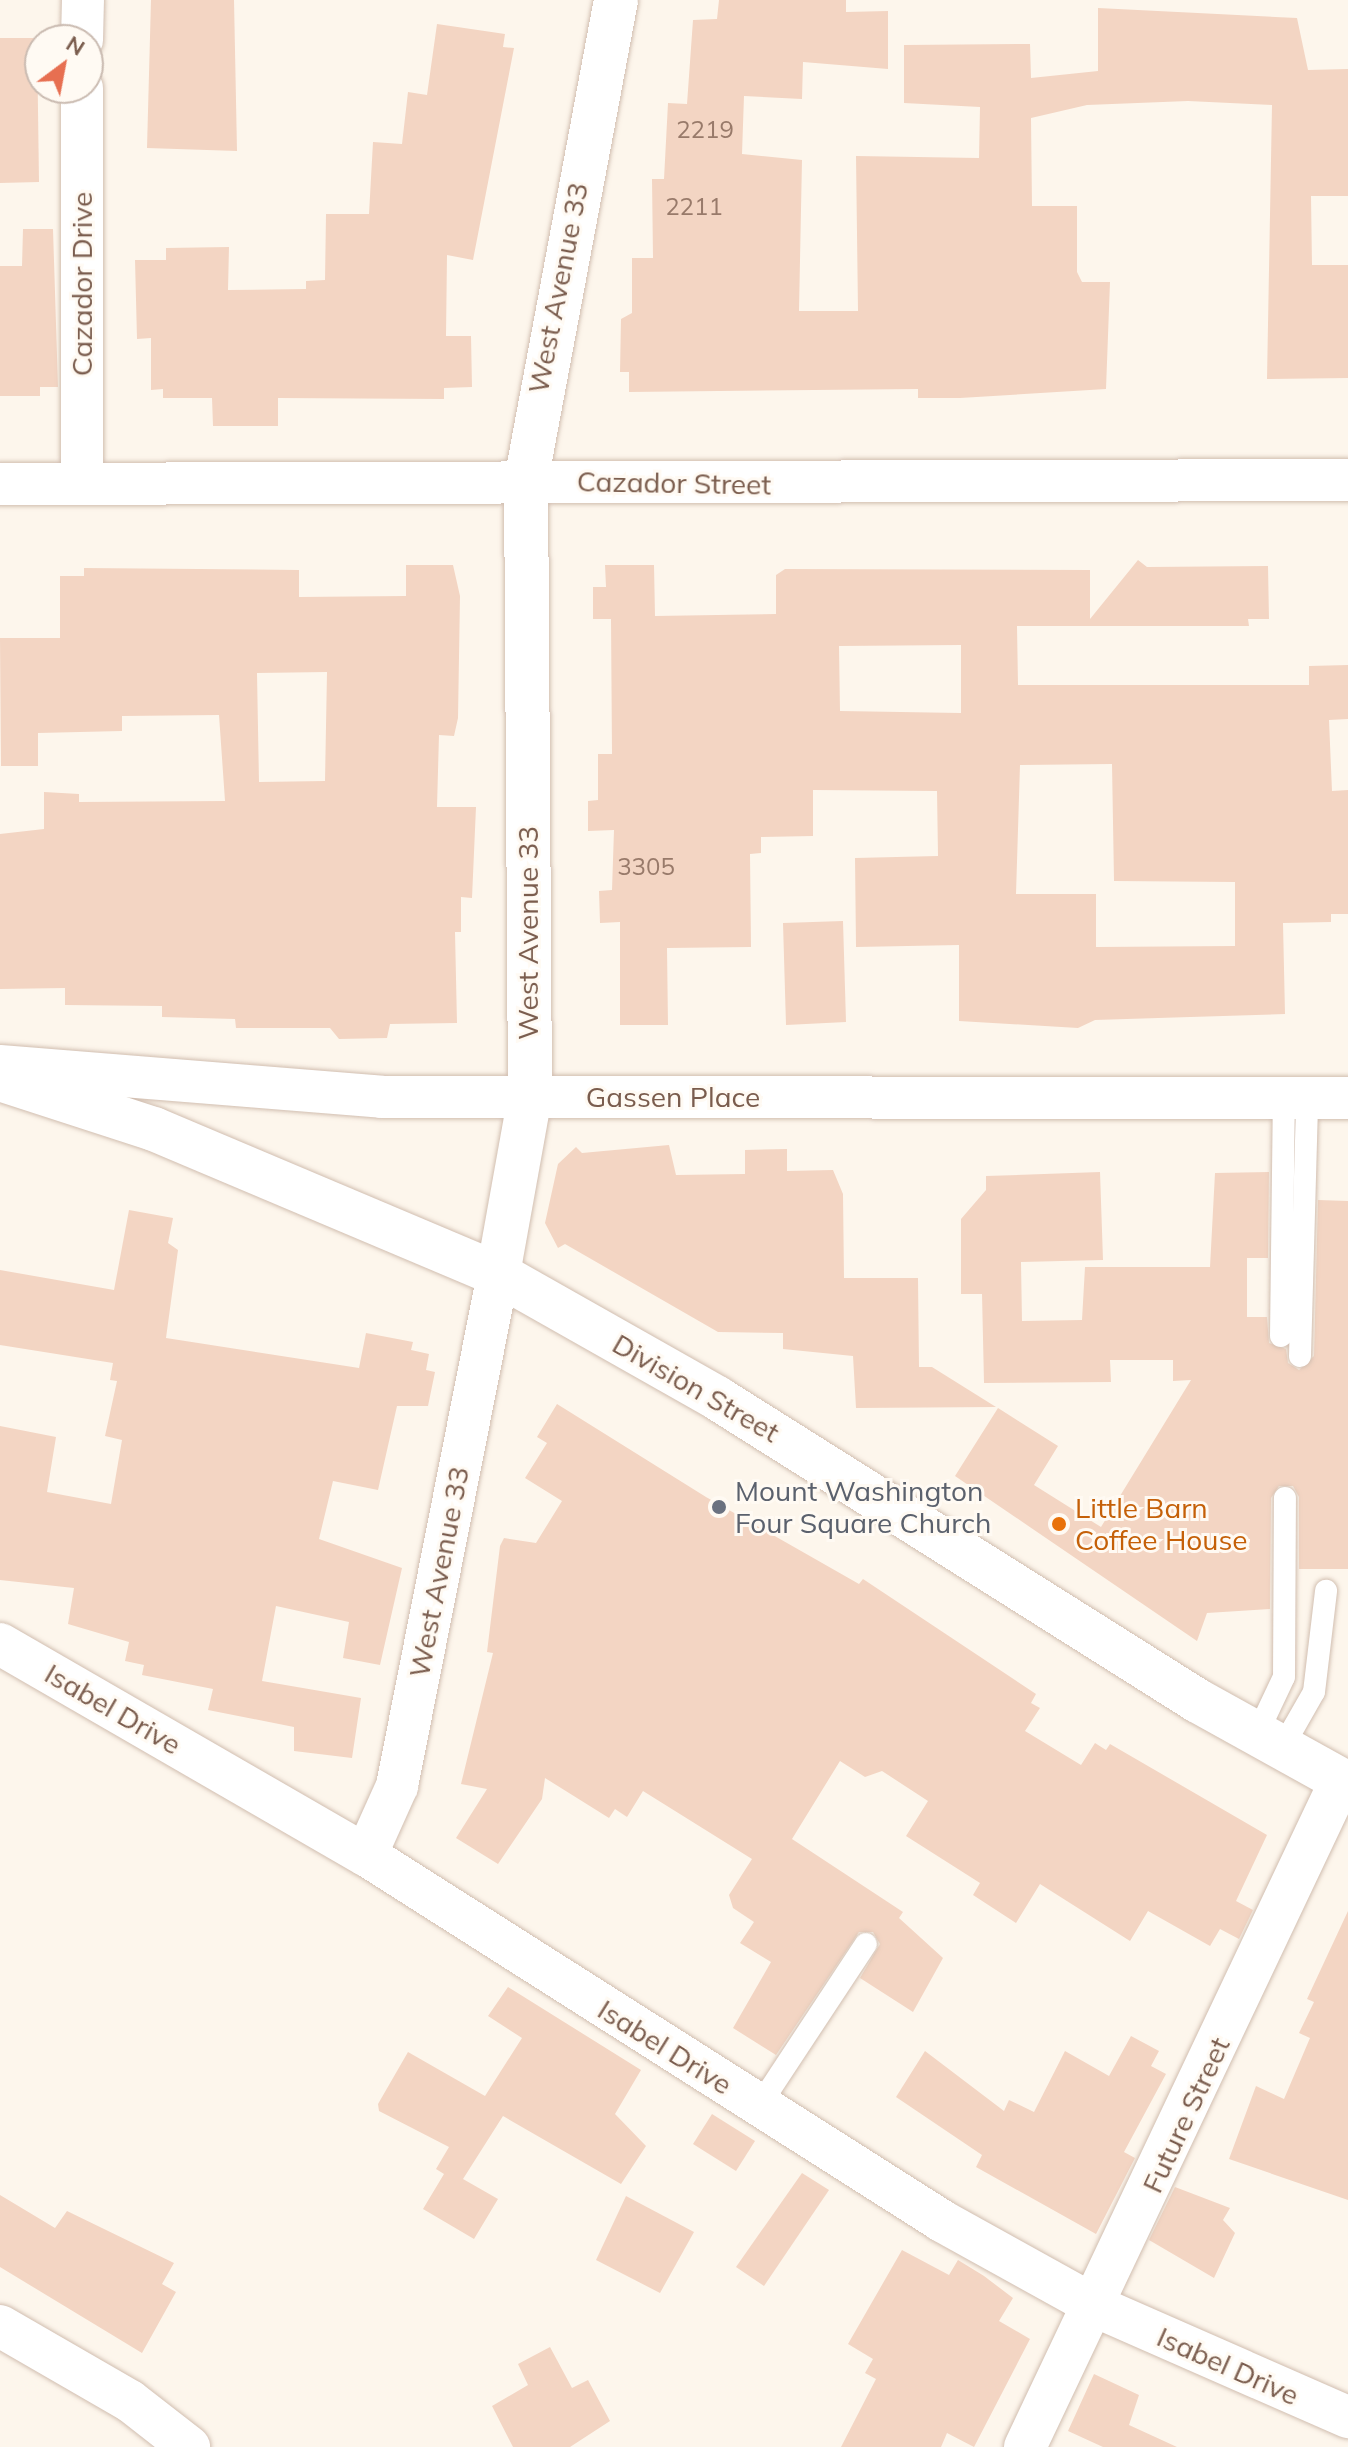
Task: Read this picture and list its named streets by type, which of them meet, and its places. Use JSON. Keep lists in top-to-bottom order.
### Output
{
  "streets": {
    "street": [
      "Cazador Drive",
      "West Avenue 33",
      "Cazador Street",
      "Gassen Place",
      "Division Street",
      "Isabel Drive",
      "Future Street"
    ]
  },
  "crossings": [
    ["Cazador Drive", "Cazador Street"],
    ["West Avenue 33", "Cazador Street"],
    ["West Avenue 33", "Gassen Place"],
    ["West Avenue 33", "Division Street"],
    ["West Avenue 33", "Isabel Drive"],
    ["Division Street", "Future Street"],
    ["Isabel Drive", "Future Street"]
  ],
  "places": ["Mount Washington Four Square Church", "Little Barn Coffee House"],
  "house_numbers": ["2219", "2211", "3305"],
  "north": "top right"
}
